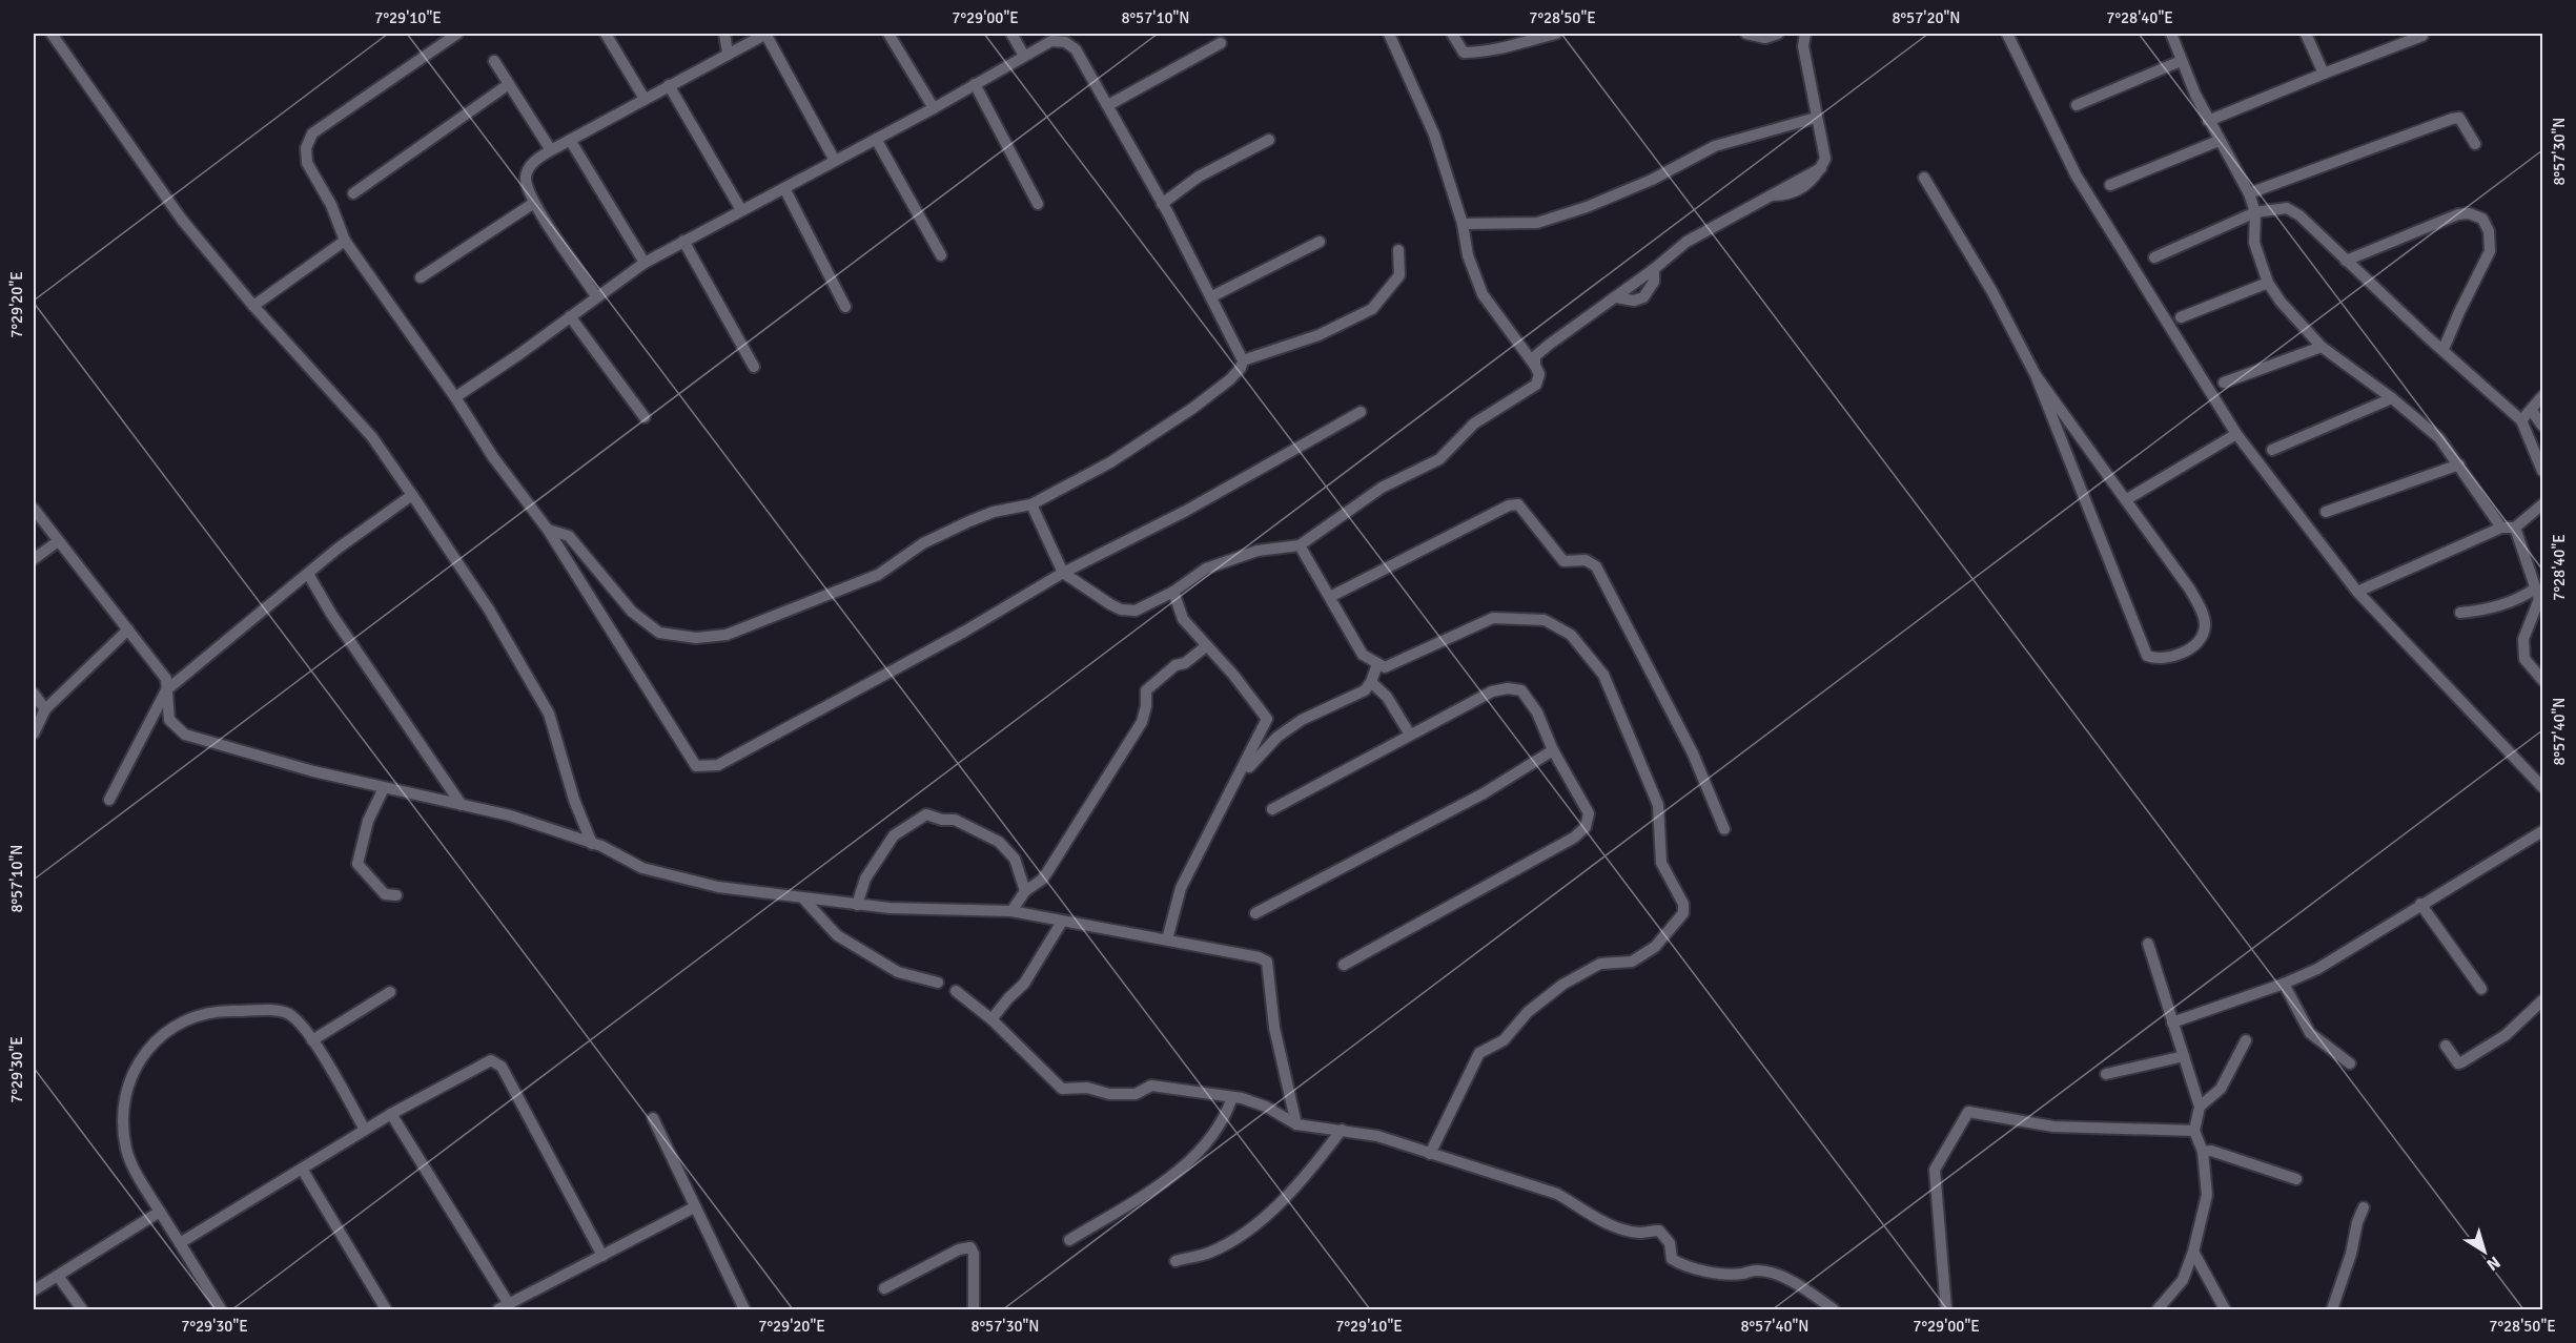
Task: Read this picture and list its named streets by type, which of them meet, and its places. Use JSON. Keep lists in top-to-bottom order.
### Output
{
  "north": "bottom right",
  "coordinates": [
    "7°29'10\"E",
    "7°29'00\"E",
    "8°57'10\"N",
    "7°28'50\"E",
    "8°57'20\"N",
    "7°28'40\"E",
    "8°57'30\"N",
    "7°29'20\"E",
    "8°57'40\"N",
    "7°29'30\"E"
  ]
}
